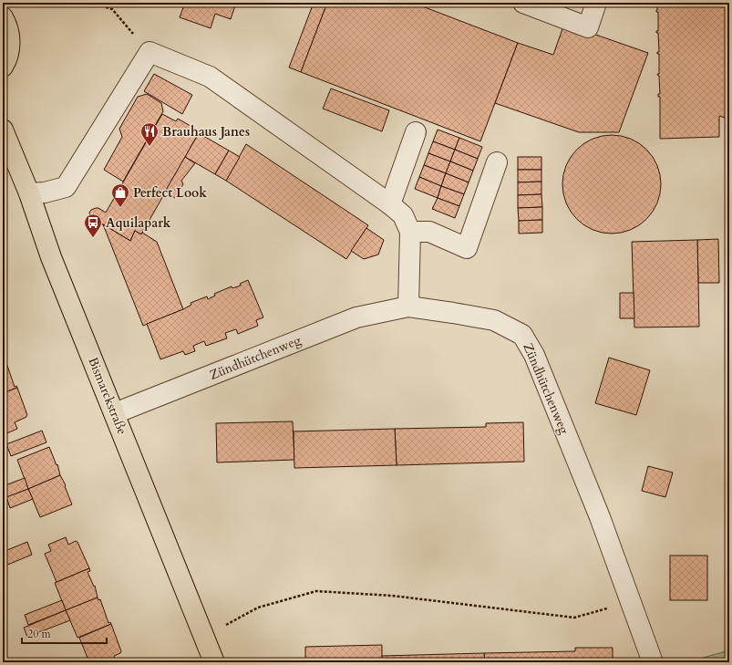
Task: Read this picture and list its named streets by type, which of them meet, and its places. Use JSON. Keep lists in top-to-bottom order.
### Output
{
  "streets": {
    "main road": ["Bismarckstraße"],
    "street": ["Zündhütchenweg"]
  },
  "crossings": [
    ["Zündhütchenweg", "Bismarckstraße"]
  ],
  "places": {
    "restaurant": ["Brauhaus Janes"],
    "shop": ["Perfect Look"],
    "bus stop": ["Aquilapark"]
  },
  "scale_bar": "20 m"
}
